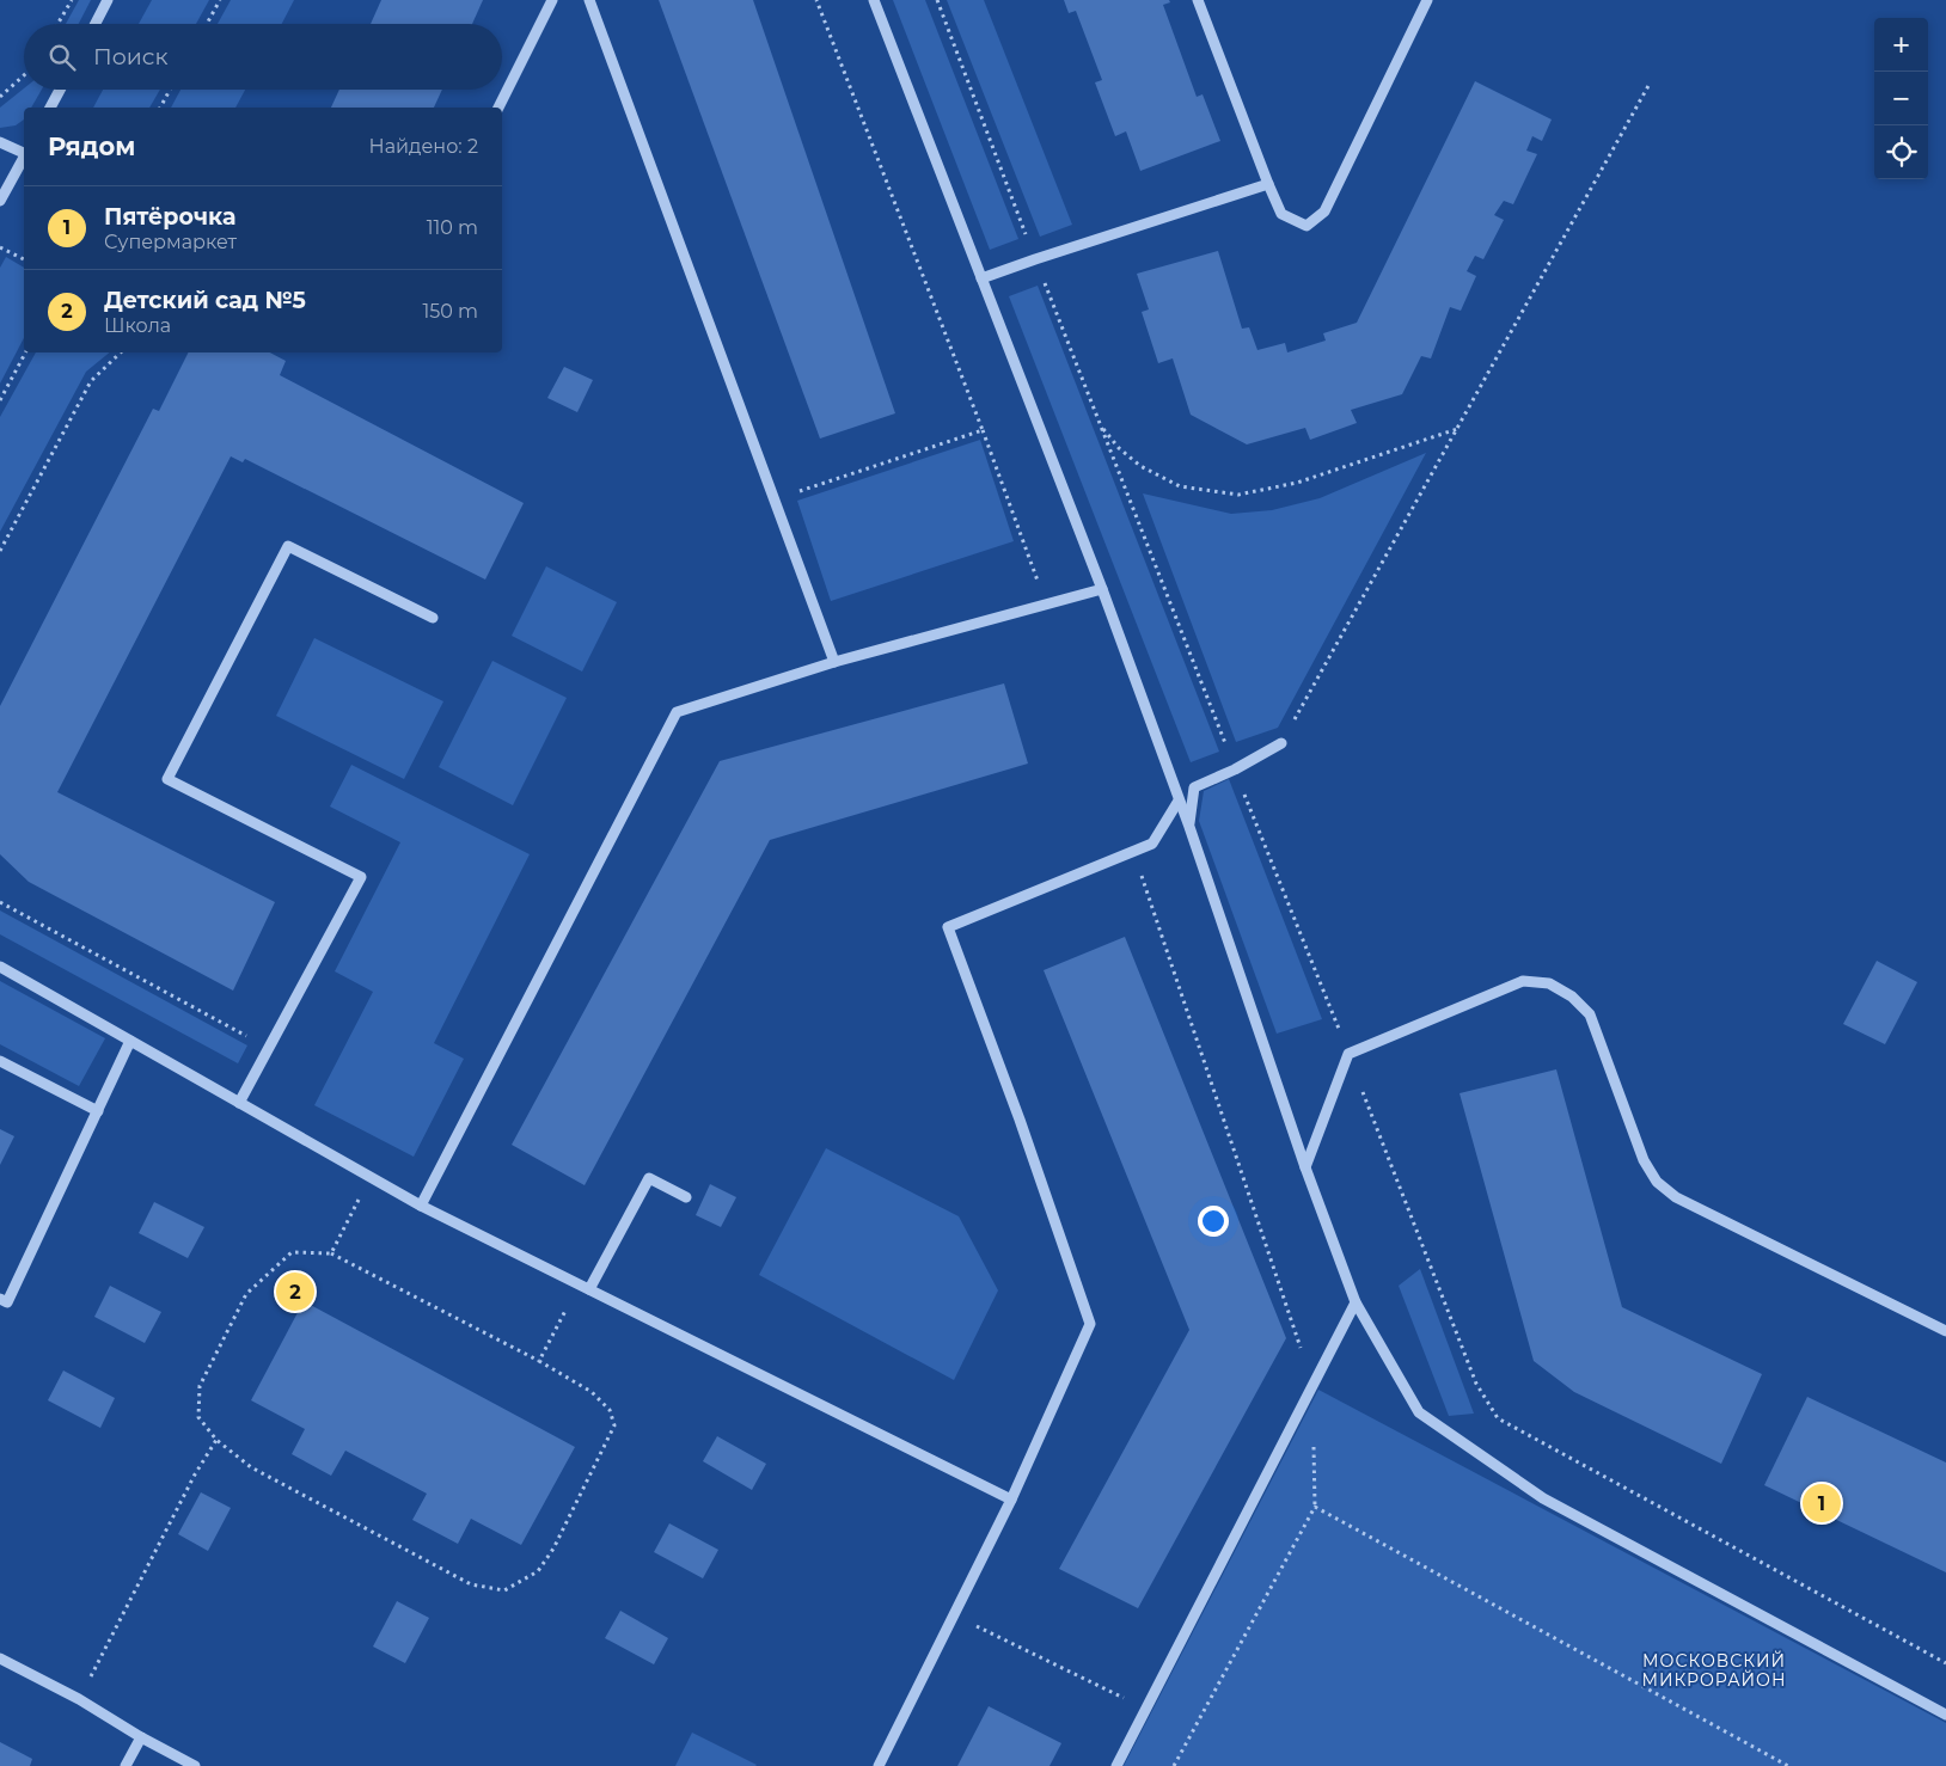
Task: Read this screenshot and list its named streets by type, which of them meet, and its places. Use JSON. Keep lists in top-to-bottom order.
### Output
{
  "districts": ["МОСКОВСКИЙ МИКРОРАЙОН"],
  "page": {
    "map_buttons": ["+", "−"],
    "search": "Поиск",
    "heading": ["Рядом", "Найдено: 2"],
    "list": [
      {
        "mark": "1",
        "name": "Пятёрочка",
        "note": "Супермаркет",
        "value": "110 m"
      },
      {
        "mark": "2",
        "name": "Детский сад №5",
        "note": "Школа",
        "value": "150 m"
      }
    ],
    "pins": ["2", "1"]
  }
}
